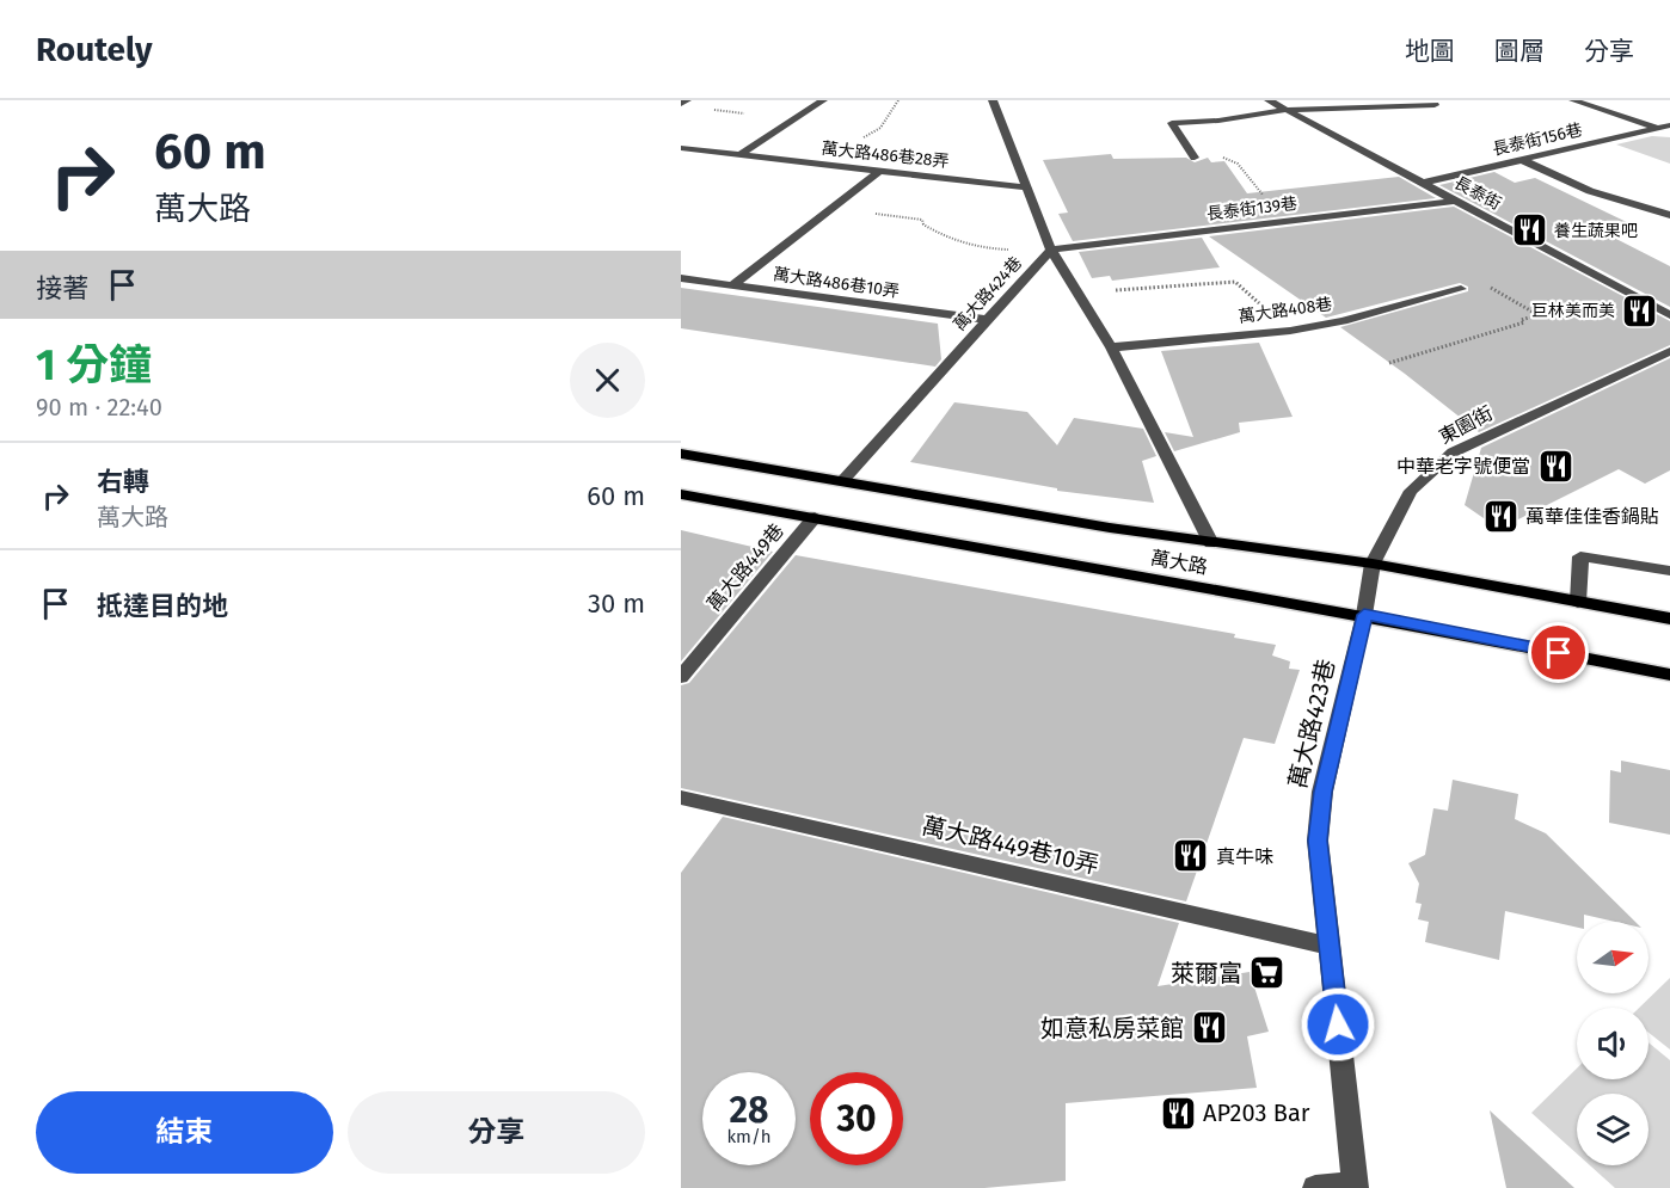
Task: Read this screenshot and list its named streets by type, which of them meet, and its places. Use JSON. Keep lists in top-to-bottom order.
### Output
{
  "streets": {
    "main road": ["萬大路"],
    "street": [
      "長泰街156巷",
      "萬大路486巷28弄",
      "長泰街",
      "長泰街139巷",
      "萬大路486巷10弄",
      "萬大路424巷",
      "萬大路408巷",
      "東園街",
      "萬大路449巷",
      "萬大路423巷",
      "萬大路449巷10弄"
    ]
  },
  "crossings": [
    ["長泰街156巷", "長泰街"],
    ["長泰街", "長泰街139巷"],
    ["長泰街139巷", "萬大路424巷"],
    ["萬大路486巷10弄", "萬大路424巷"],
    ["萬大路424巷", "萬大路"],
    ["東園街", "萬大路"],
    ["東園街", "萬大路423巷"],
    ["萬大路", "萬大路449巷"],
    ["萬大路", "萬大路423巷"],
    ["萬大路423巷", "萬大路449巷10弄"]
  ],
  "places": {
    "restaurant": [
      "養生蔬果吧",
      "巨林美而美",
      "中華老字號便當",
      "萬華佳佳香鍋貼",
      "真牛味",
      "如意私房菜館",
      "AP203 Bar"
    ],
    "supermarket": ["萊爾富"]
  },
  "north": "right",
  "page": {
    "header": "Routely",
    "nav": ["地圖", "圖層", "分享"],
    "turn": ["60 m", "萬大路"],
    "then": "接著",
    "heading": ["1 分鐘", "90 m · 22:40"],
    "list": [
      {
        "name": "右轉",
        "note": "萬大路",
        "value": "60 m"
      },
      {
        "name": "抵達目的地",
        "value": "30 m"
      }
    ],
    "speed": "28 km/h",
    "limit": "30",
    "buttons": ["結束", "分享"]
  }
}
